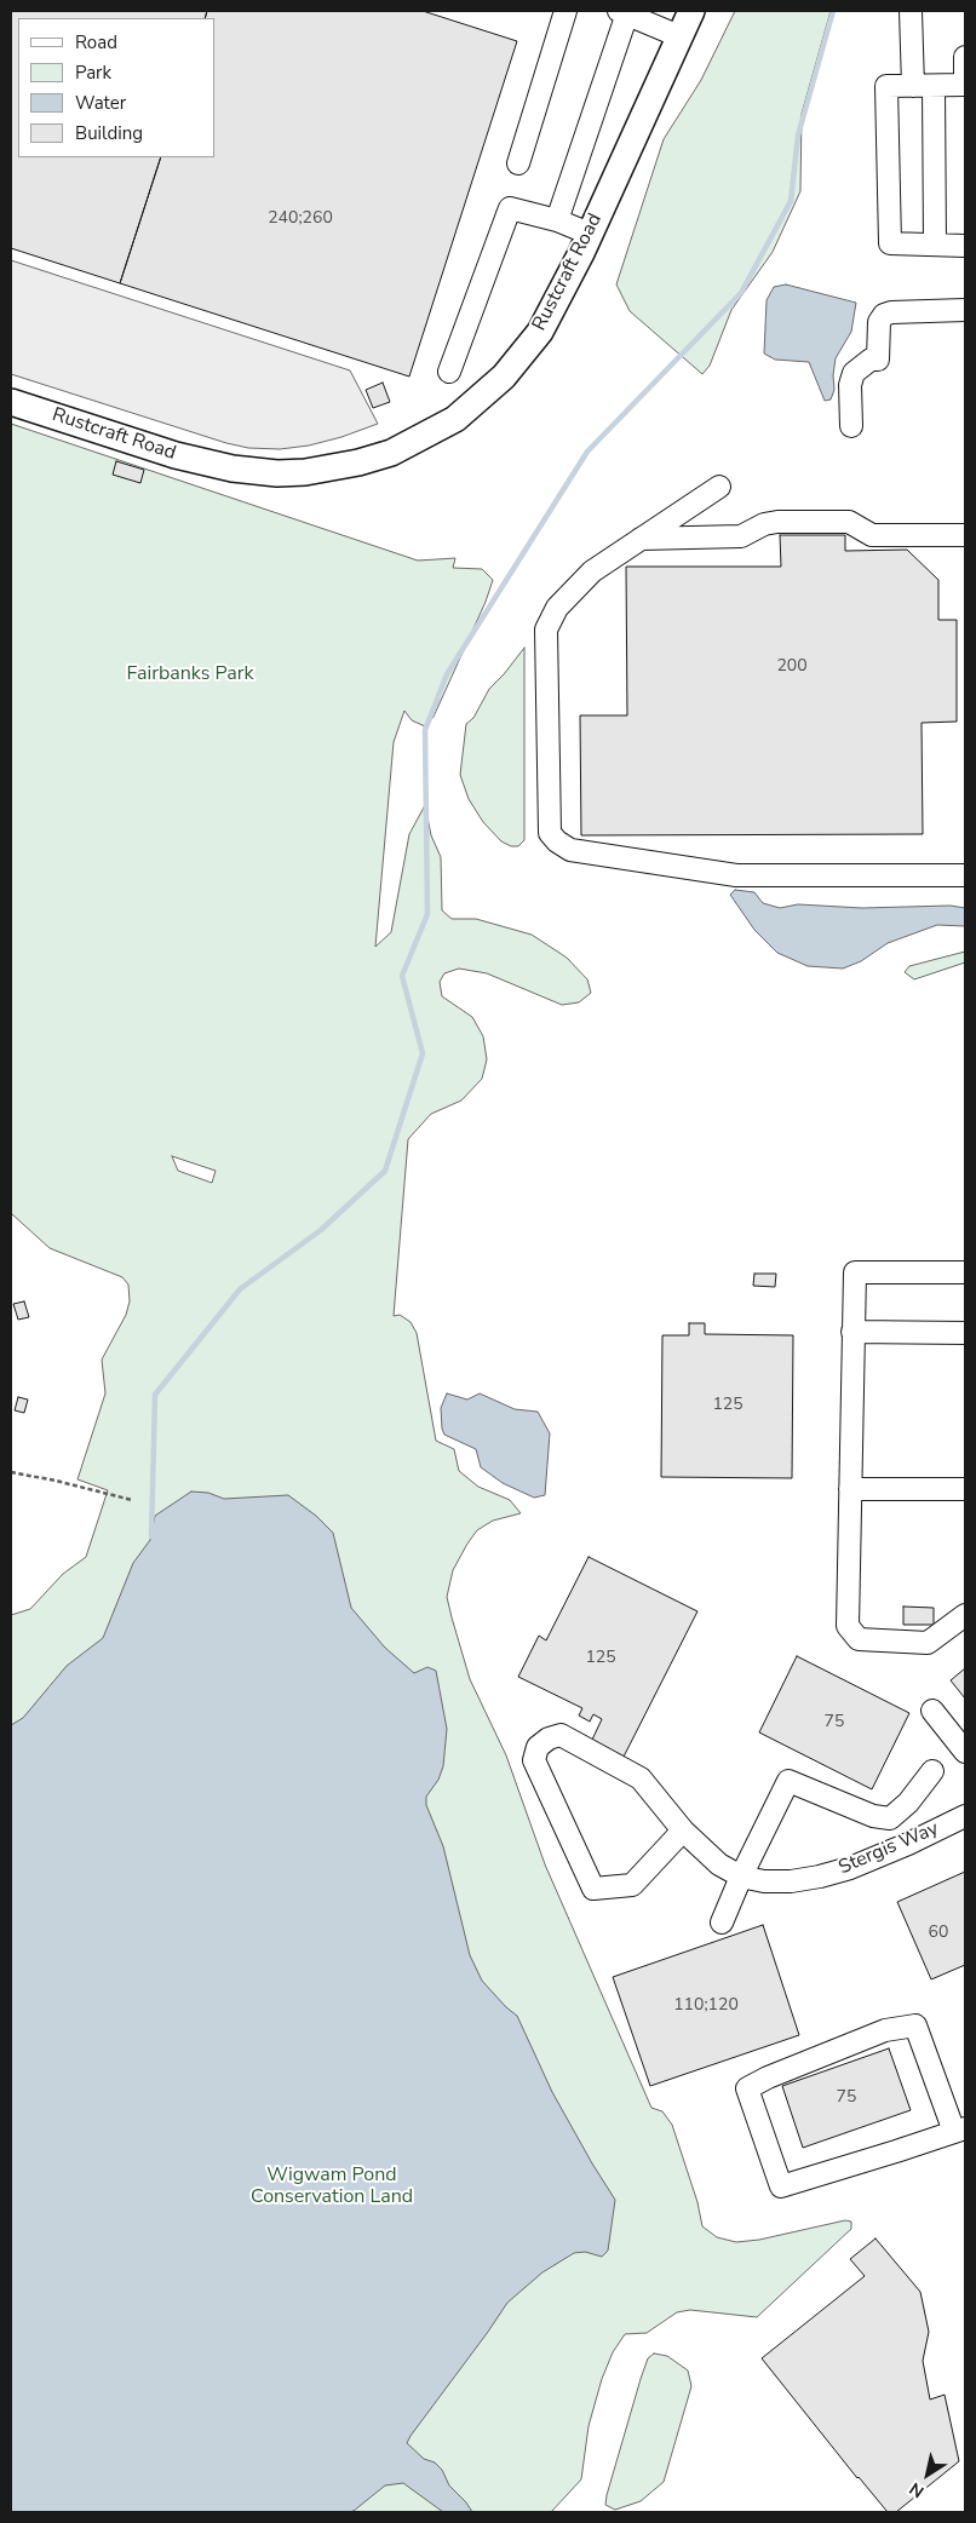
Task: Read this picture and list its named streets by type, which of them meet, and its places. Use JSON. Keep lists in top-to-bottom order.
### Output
{
  "streets": {
    "main road": ["Rustcraft Road"],
    "street": ["Stergis Way"]
  },
  "parks": ["Fairbanks Park", "Wigwam Pond Conservation Land"],
  "house_numbers": [
    "240;260",
    "200",
    "125",
    "125",
    "75",
    "60",
    "110;120",
    "75"
  ],
  "legend": [
    "Road",
    "Park",
    "Water",
    "Building"
  ],
  "north": "bottom left"
}
